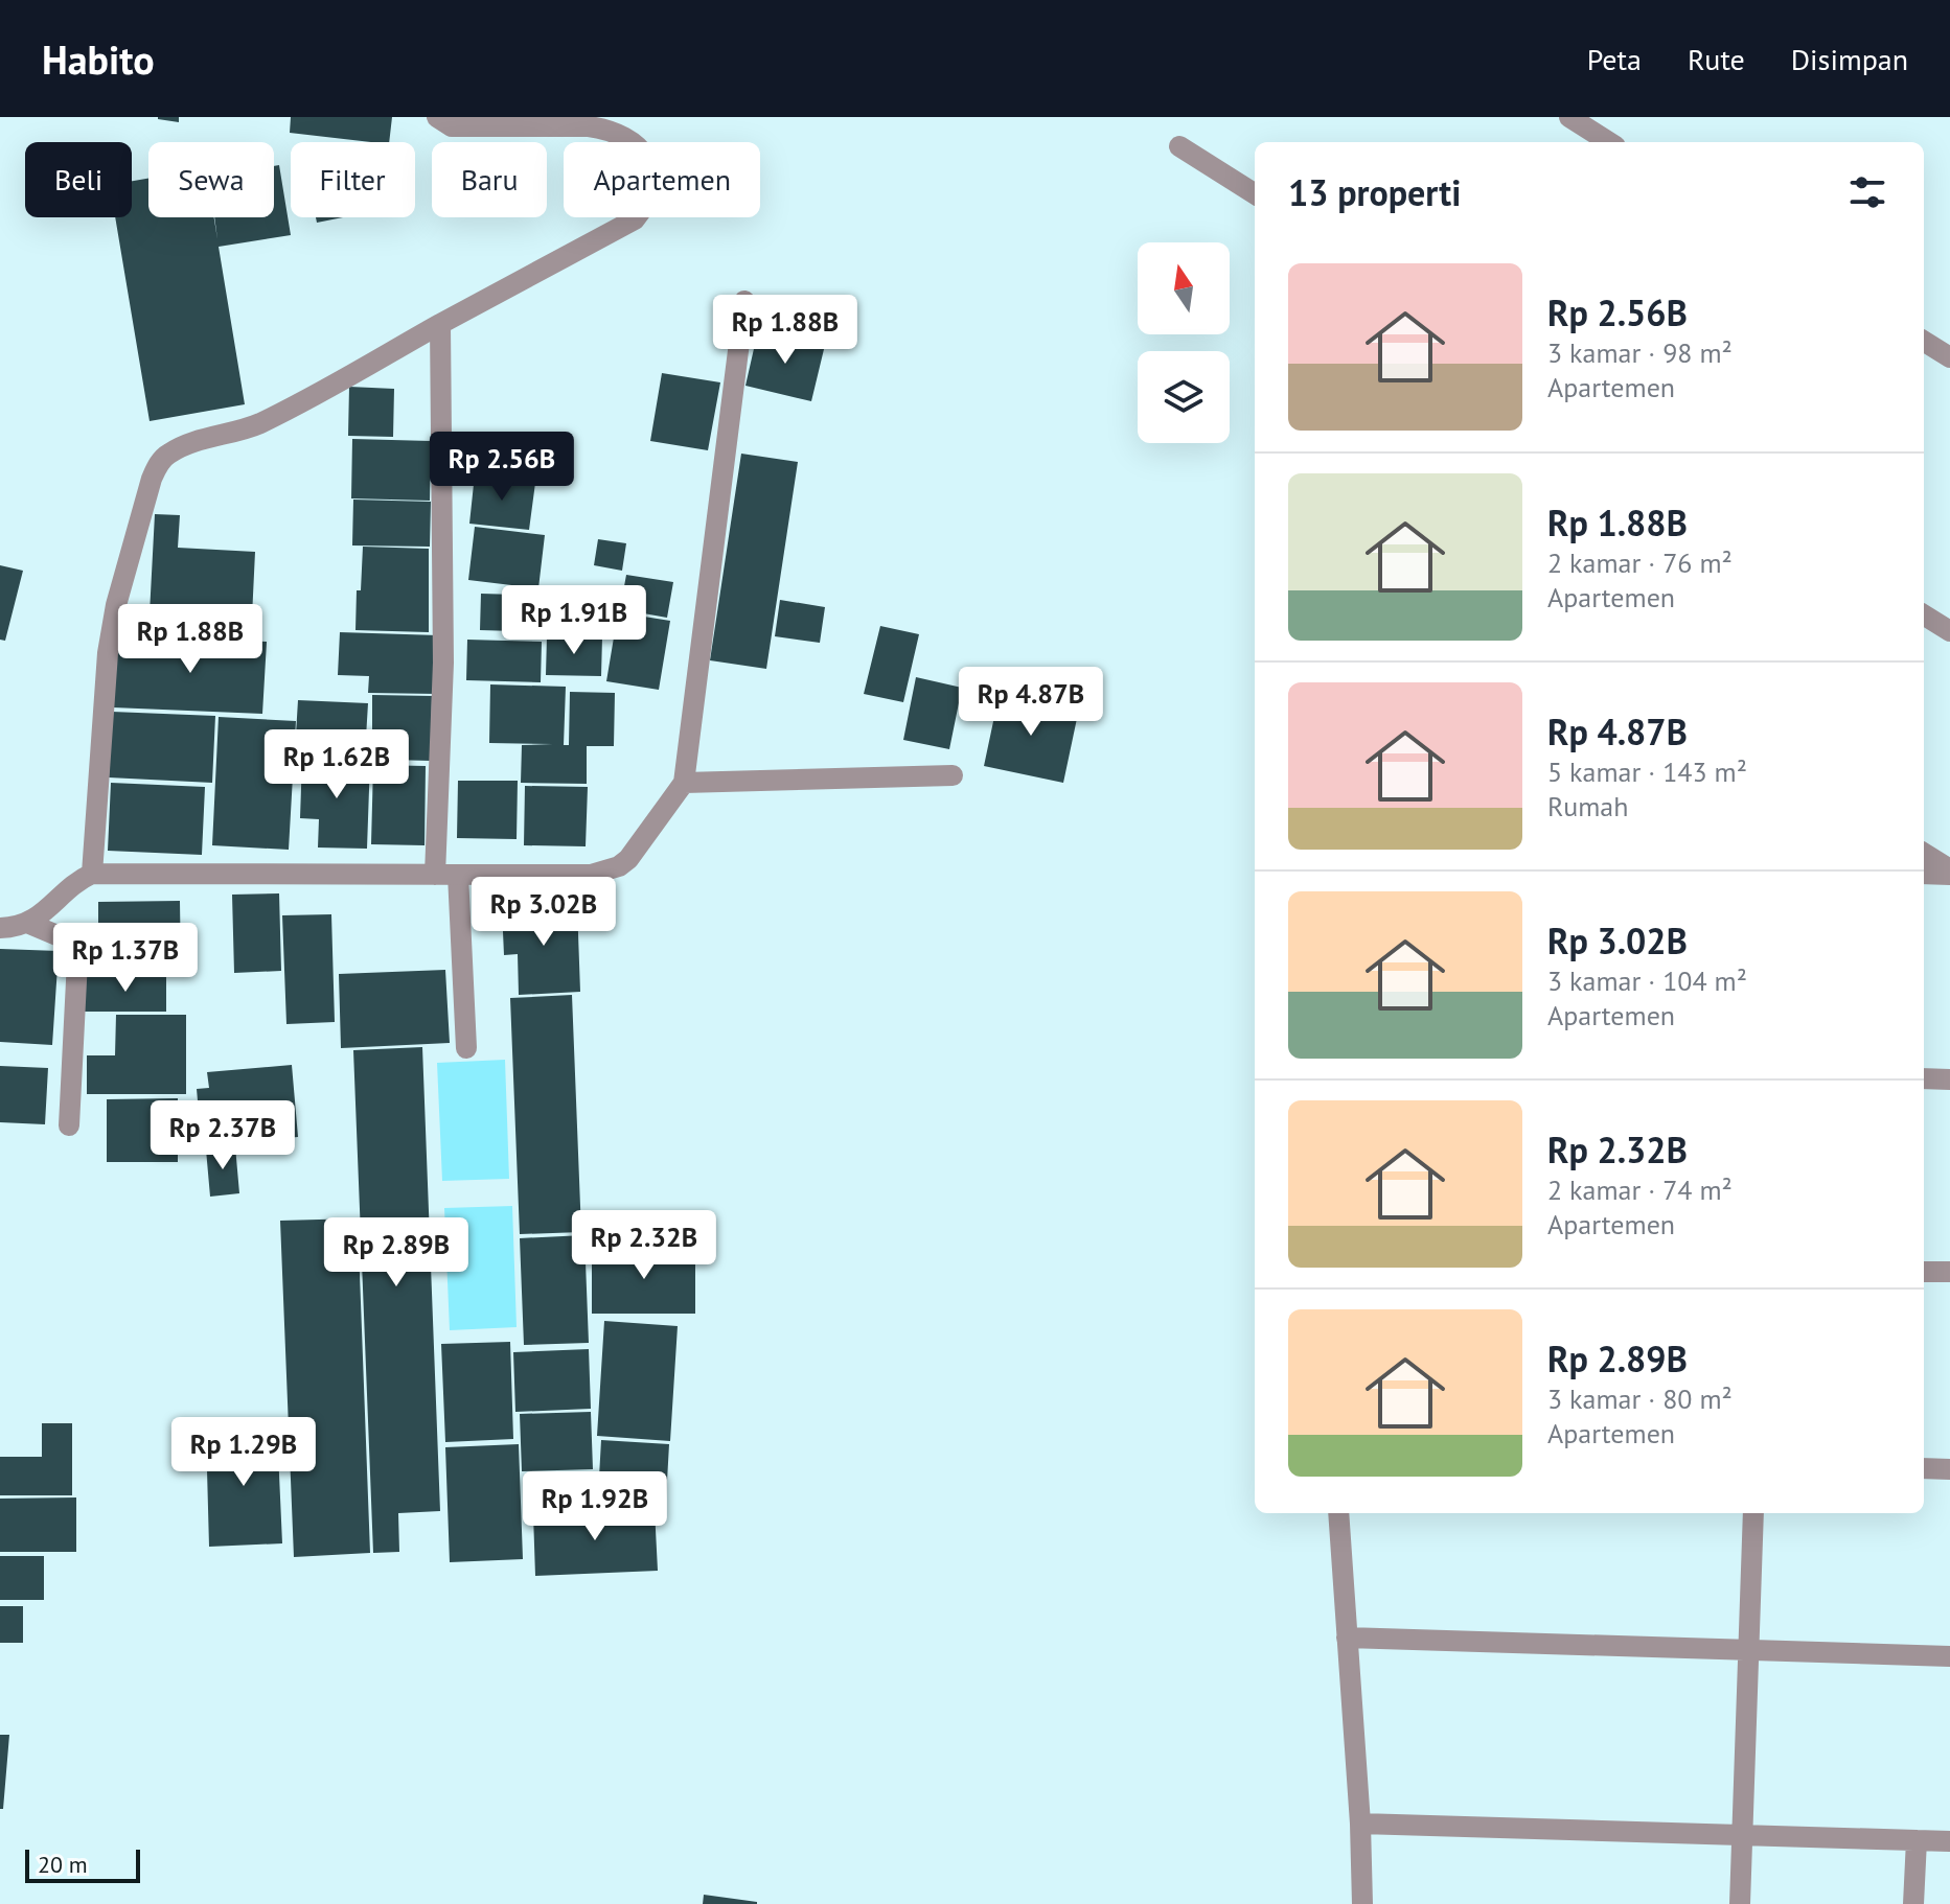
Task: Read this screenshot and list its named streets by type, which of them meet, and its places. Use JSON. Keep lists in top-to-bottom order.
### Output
{
  "scale_bar": "20 m",
  "north": "top",
  "page": {
    "header": "Habito",
    "nav": ["Peta", "Rute", "Disimpan"],
    "chip": [
      "Beli",
      "Sewa",
      "Filter",
      "Baru",
      "Apartemen"
    ],
    "heading": "13 properti",
    "list": [
      {
        "name": "Rp 2.56B",
        "note": "3 kamar · 98 m² · Apartemen"
      },
      {
        "name": "Rp 1.88B",
        "note": "2 kamar · 76 m² · Apartemen"
      },
      {
        "name": "Rp 4.87B",
        "note": "5 kamar · 143 m² · Rumah"
      },
      {
        "name": "Rp 3.02B",
        "note": "3 kamar · 104 m² · Apartemen"
      },
      {
        "name": "Rp 2.32B",
        "note": "2 kamar · 74 m² · Apartemen"
      },
      {
        "name": "Rp 2.89B",
        "note": "3 kamar · 80 m² · Apartemen"
      }
    ],
    "price": [
      "Rp 1.88B",
      "Rp 2.56B",
      "Rp 1.91B",
      "Rp 1.88B",
      "Rp 4.87B",
      "Rp 1.62B",
      "Rp 3.02B",
      "Rp 1.37B",
      "Rp 2.37B",
      "Rp 2.32B",
      "Rp 2.89B",
      "Rp 1.29B",
      "Rp 1.92B"
    ],
    "scale": "20 m"
  }
}
